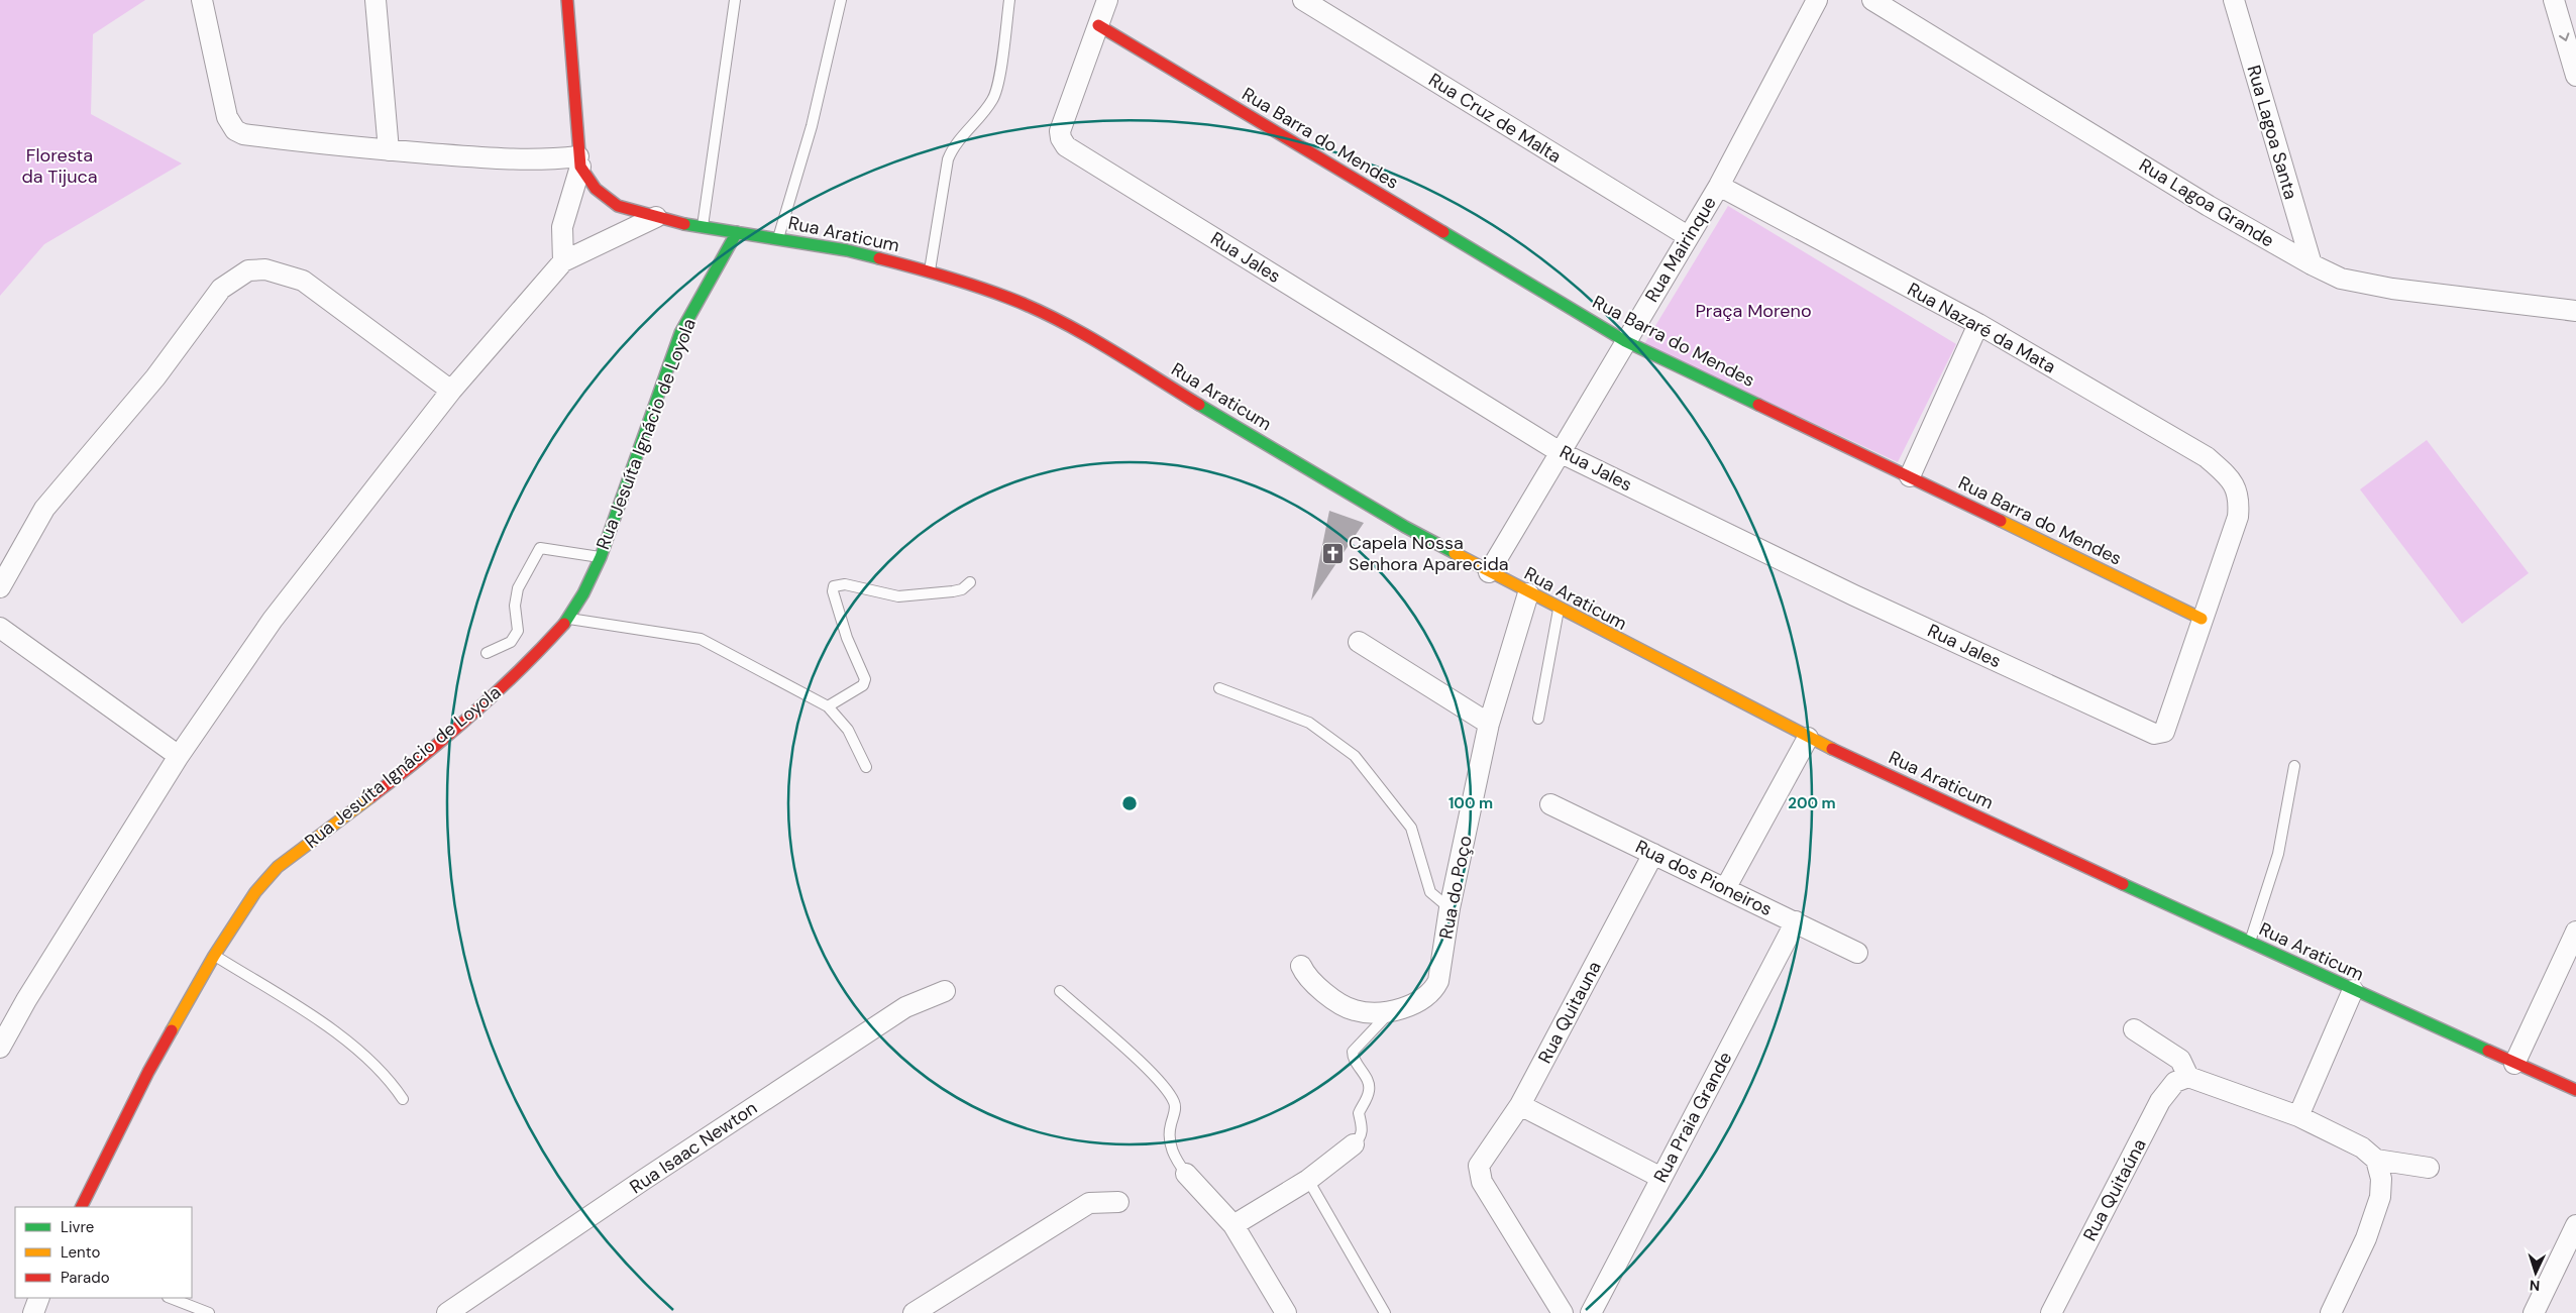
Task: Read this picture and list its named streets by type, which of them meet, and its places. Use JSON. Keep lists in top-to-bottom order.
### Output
{
  "streets": {
    "street": [
      "Rua Cruz de Malta",
      "Rua Lagoa Santa",
      "Rua Barra do Mendes",
      "Rua Lagoa Grande",
      "Rua Araticum",
      "Rua Mairinque",
      "Rua Jales",
      "Rua Nazaré da Mata",
      "Rua Jesuíta Ignácio de Loyola",
      "Rua dos Pioneiros",
      "Rua do Poço",
      "Rua Quitauna",
      "Rua Praia Grande",
      "Rua Isaac Newton",
      "Rua Quitaúna"
    ]
  },
  "crossings": [
    ["Rua Cruz de Malta", "Rua Mairinque"],
    ["Rua Lagoa Santa", "Rua Lagoa Grande"],
    ["Rua Barra do Mendes", "Rua Mairinque"],
    ["Rua Barra do Mendes", "Rua Jales"],
    ["Rua Barra do Mendes", "Rua Nazaré da Mata"],
    ["Rua Araticum", "Rua Mairinque"],
    ["Rua Araticum", "Rua Jesuíta Ignácio de Loyola"],
    ["Rua Araticum", "Rua do Poço"],
    ["Rua Mairinque", "Rua Jales"],
    ["Rua Mairinque", "Rua Nazaré da Mata"],
    ["Rua Jales", "Rua Nazaré da Mata"],
    ["Rua dos Pioneiros", "Rua Quitauna"],
    ["Rua dos Pioneiros", "Rua Praia Grande"]
  ],
  "parks": ["Floresta da Tijuca", "Praça Moreno"],
  "places": {
    "church": ["Capela Nossa Senhora Aparecida"]
  },
  "legend": ["Livre", "Lento", "Parado"],
  "north": "bottom",
  "rings": ["100 m", "200 m"]
}
